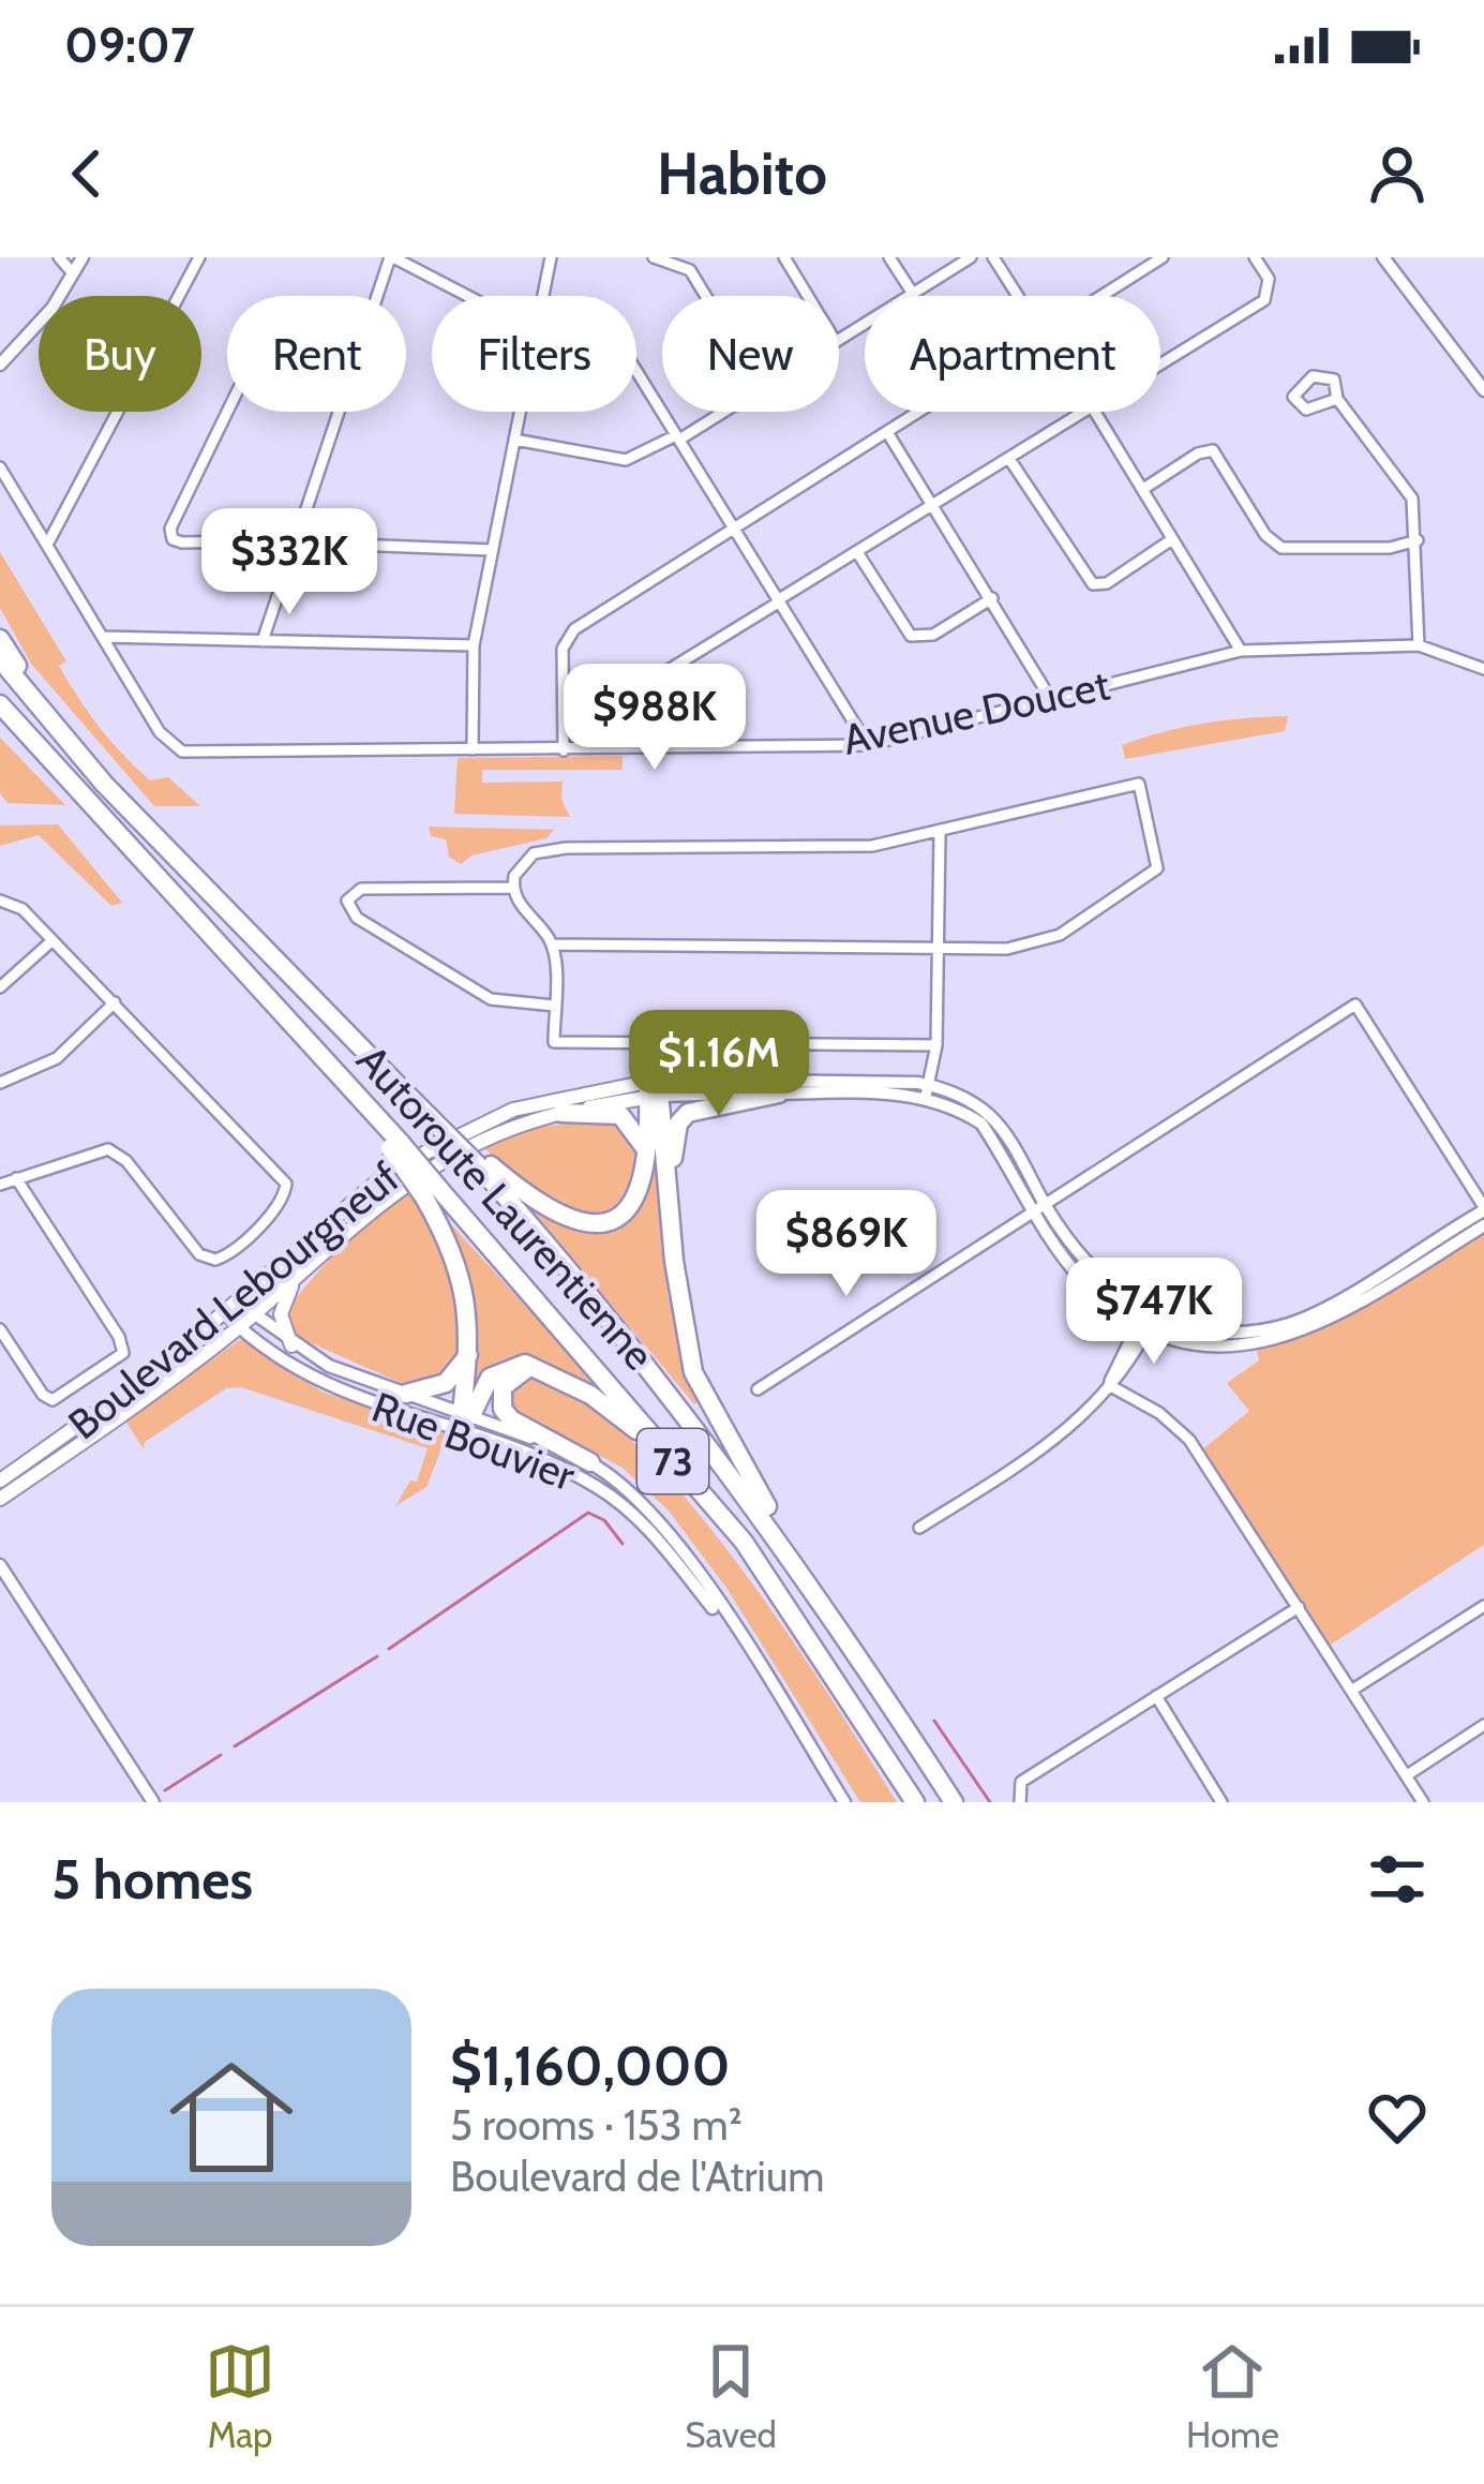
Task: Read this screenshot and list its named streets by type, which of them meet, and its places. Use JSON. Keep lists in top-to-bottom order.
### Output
{
  "streets": {
    "highway": ["Autoroute Laurentienne", "73"],
    "main road": ["Boulevard Lebourgneuf"],
    "street": ["Avenue Doucet", "Rue Bouvier"]
  },
  "crossings": [
    ["Boulevard Lebourgneuf", "Rue Bouvier"]
  ],
  "page": {
    "status": "09:07",
    "header": "Habito",
    "chip": [
      "Buy",
      "Rent",
      "Filters",
      "New",
      "Apartment"
    ],
    "price": [
      "$332K",
      "$988K",
      "$1.16M",
      "$869K",
      "$747K"
    ],
    "heading": "5 homes",
    "list": [
      {
        "name": "$1,160,000",
        "note": "5 rooms · 153 m² · Boulevard de l'Atrium"
      }
    ],
    "tabs": ["Map", "Saved", "Home"]
  }
}
